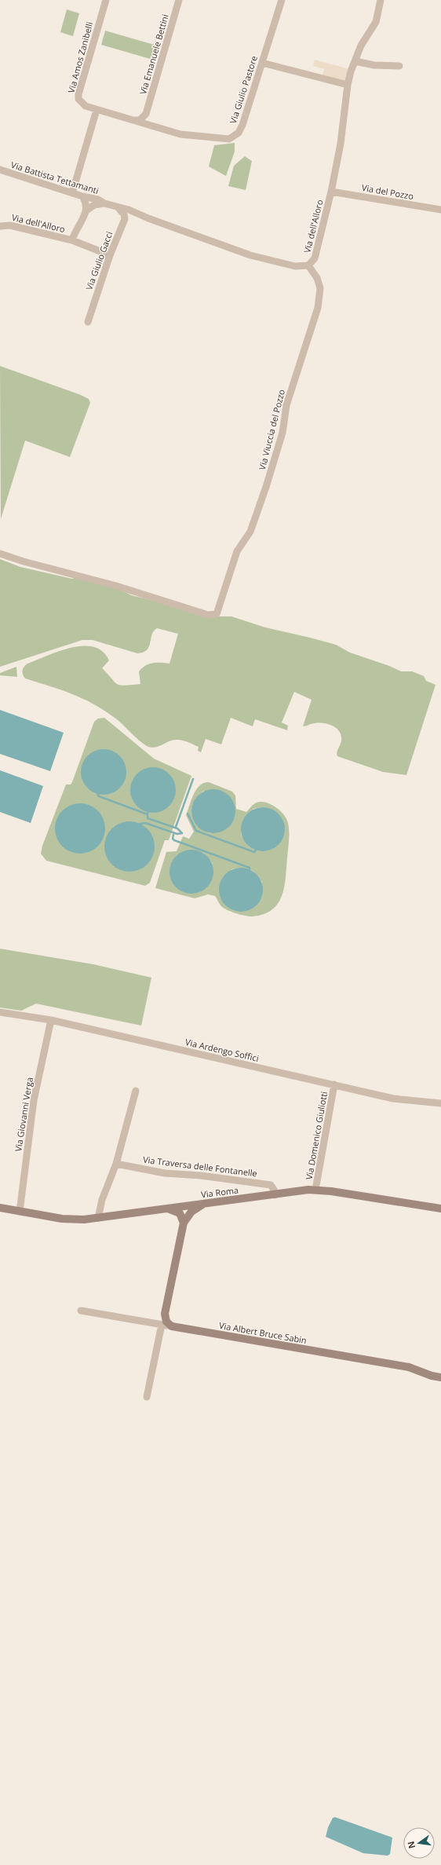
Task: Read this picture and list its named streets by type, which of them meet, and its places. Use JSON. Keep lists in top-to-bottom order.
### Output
{
  "streets": {
    "main road": ["Via Roma", "Via Albert Bruce Sabin"],
    "street": [
      "Via Emanuele Bettini",
      "Via Amos Zanibelli",
      "Via Giulio Pastore",
      "Via Battista Tettamanti",
      "Via del Pozzo",
      "Via dell'Alloro",
      "Via Giulio Gacci",
      "Via Viuccia del Pozzo",
      "Via Ardengo Soffici",
      "Via Giovanni Verga",
      "Via Domenico Giuliotti",
      "Via Traversa delle Fontanelle"
    ]
  },
  "crossings": [
    ["Via Amos Zanibelli", "Via Giulio Pastore"],
    ["Via Battista Tettamanti", "Via dell'Alloro"],
    ["Via del Pozzo", "Via dell'Alloro"],
    ["Via dell'Alloro", "Via Giulio Gacci"],
    ["Via dell'Alloro", "Via Viuccia del Pozzo"],
    ["Via Ardengo Soffici", "Via Giovanni Verga"],
    ["Via Ardengo Soffici", "Via Domenico Giuliotti"],
    ["Via Giovanni Verga", "Via Roma"],
    ["Via Domenico Giuliotti", "Via Roma"],
    ["Via Traversa delle Fontanelle", "Via Roma"]
  ],
  "north": "left"
}
